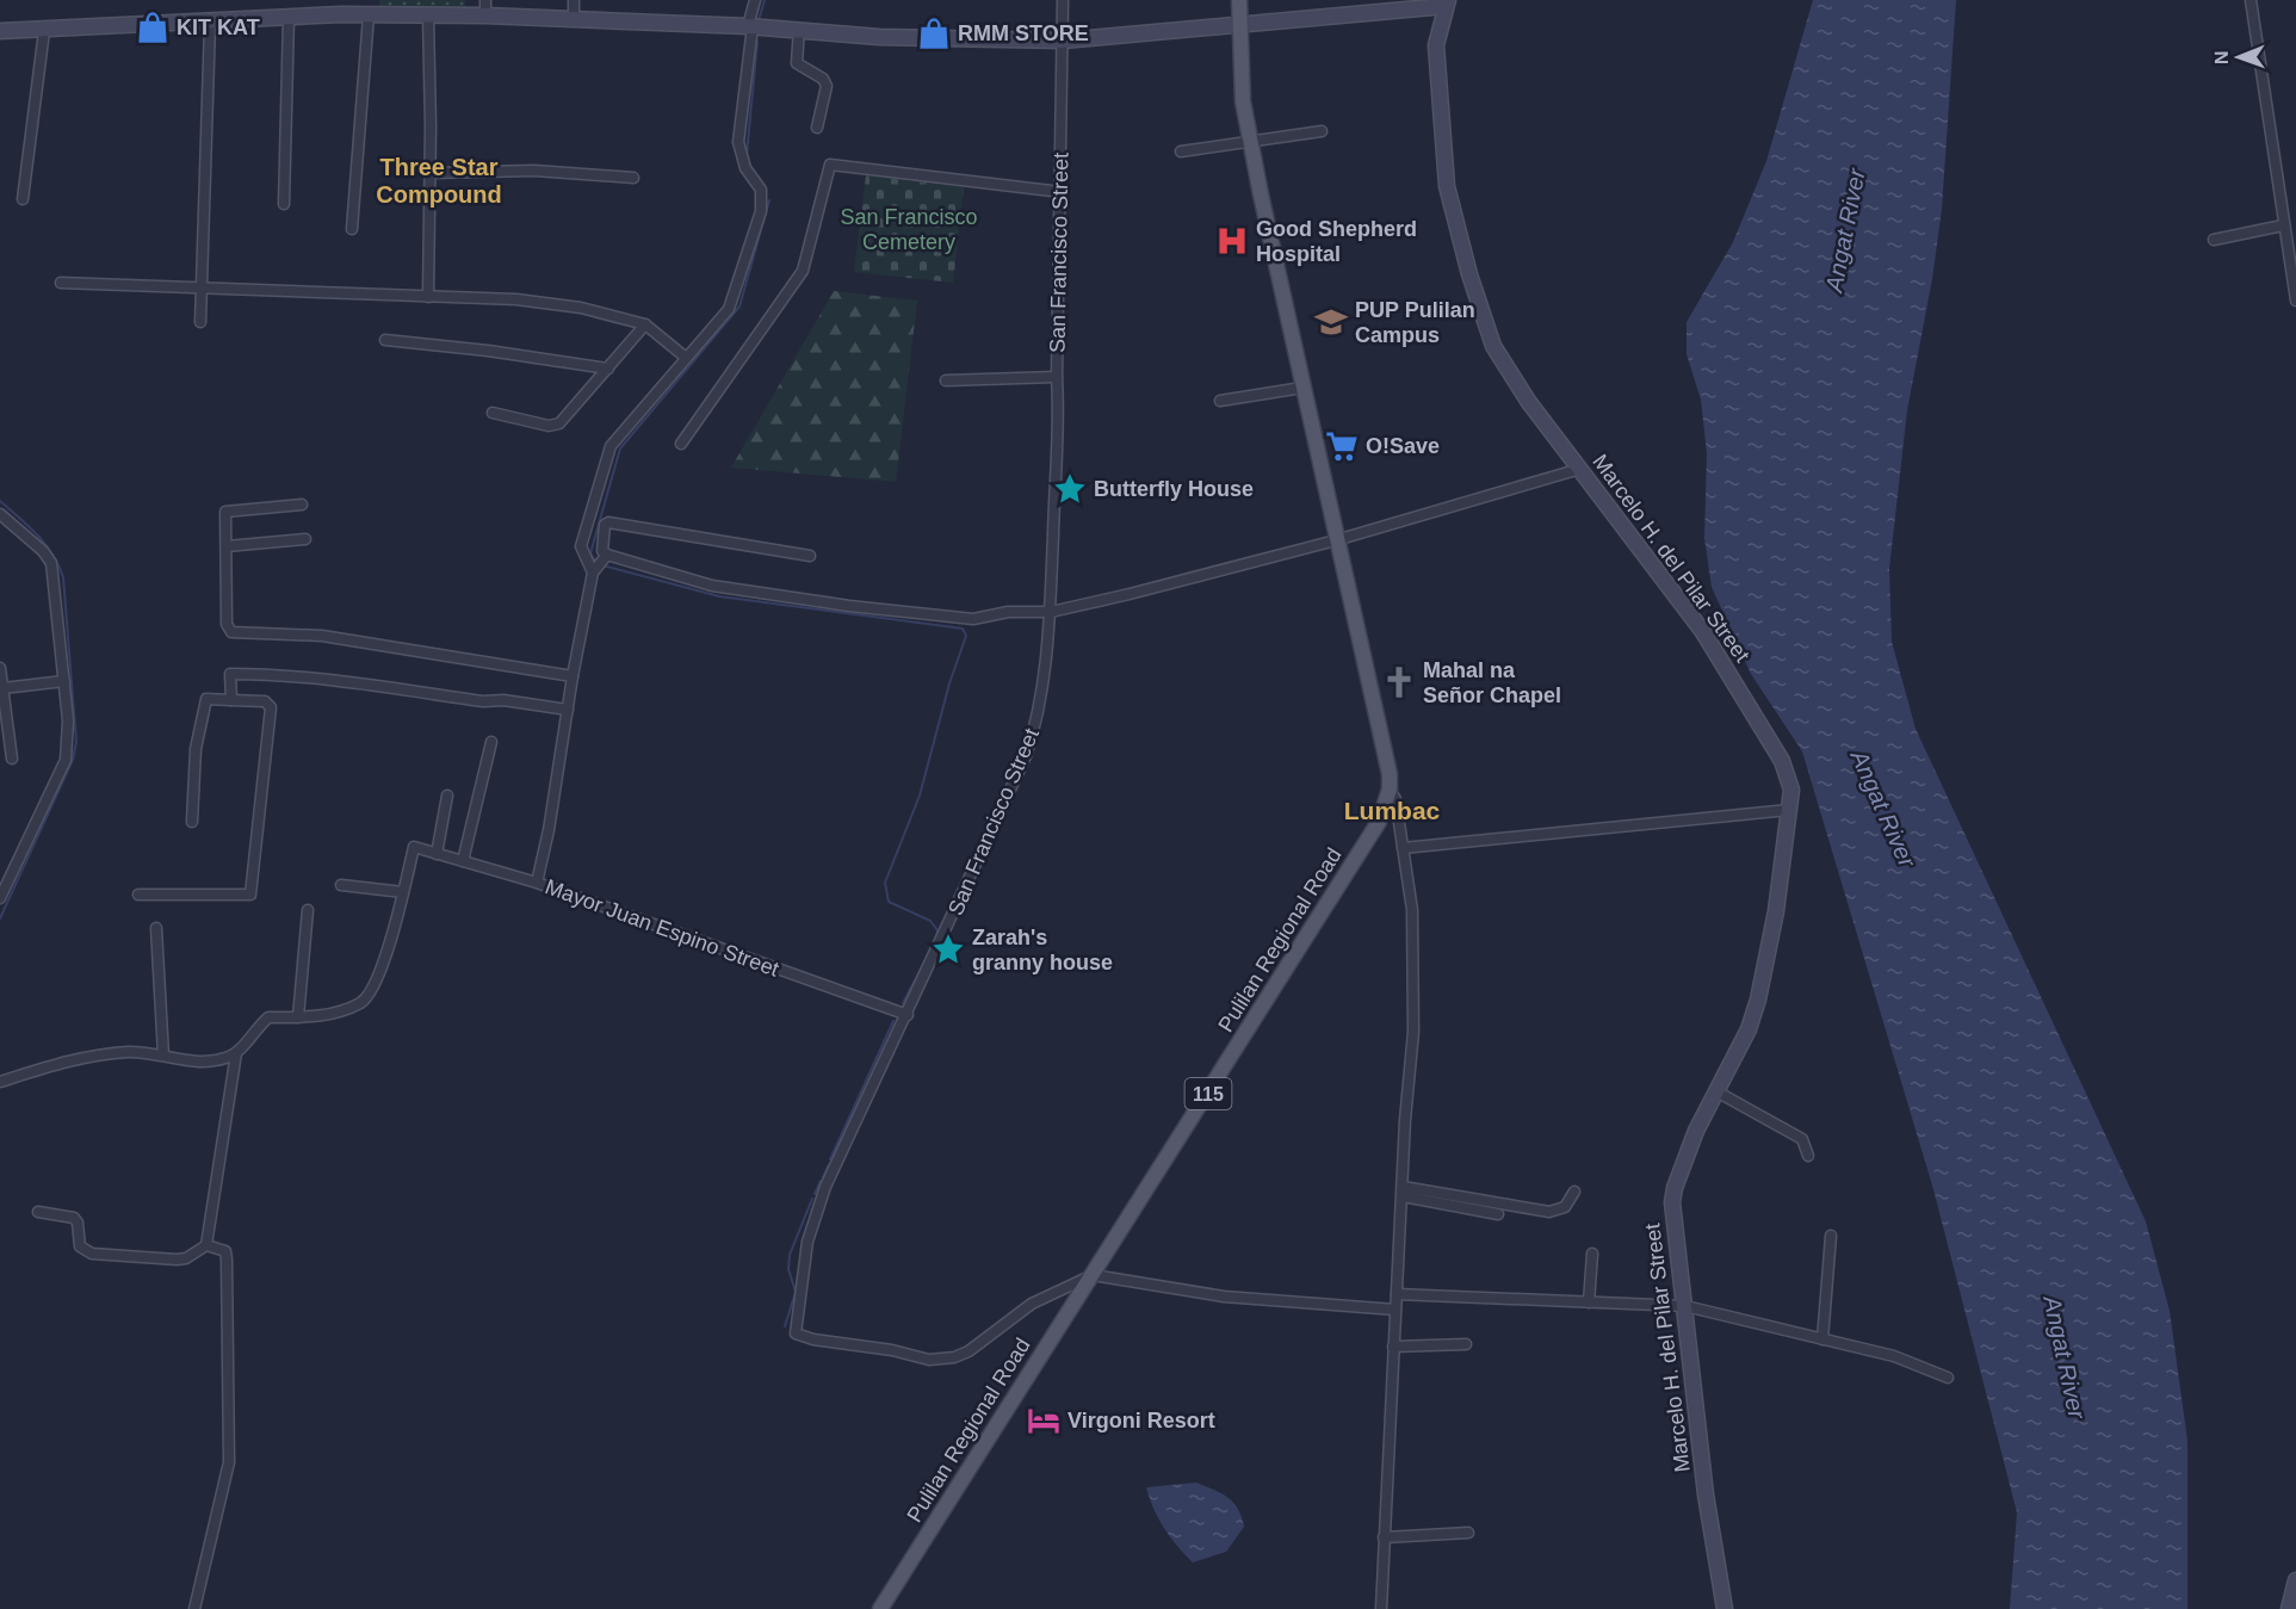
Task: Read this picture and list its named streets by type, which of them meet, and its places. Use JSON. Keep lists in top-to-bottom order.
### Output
{
  "streets": {
    "main road": ["Pulilan Regional Road", "115"],
    "street": ["San Francisco Street", "Marcelo H. del Pilar Street", "Mayor Juan Espino Street"]
  },
  "crossings": [
    ["San Francisco Street", "Mayor Juan Espino Street"],
    ["San Francisco Street", "Pulilan Regional Road"]
  ],
  "districts": ["Three Star Compound", "Lumbac"],
  "water": ["Angat River"],
  "parks": ["San Francisco Cemetery"],
  "places": {
    "shop": ["KIT KAT", "RMM STORE"],
    "hospital": ["Good Shepherd Hospital"],
    "school or university": ["PUP Pulilan Campus"],
    "supermarket": ["O!Save"],
    "place": ["Butterfly House", "Zarah's granny house"],
    "church": ["Mahal na Señor Chapel"],
    "hotel": ["Virgoni Resort"]
  },
  "north": "left"
}
